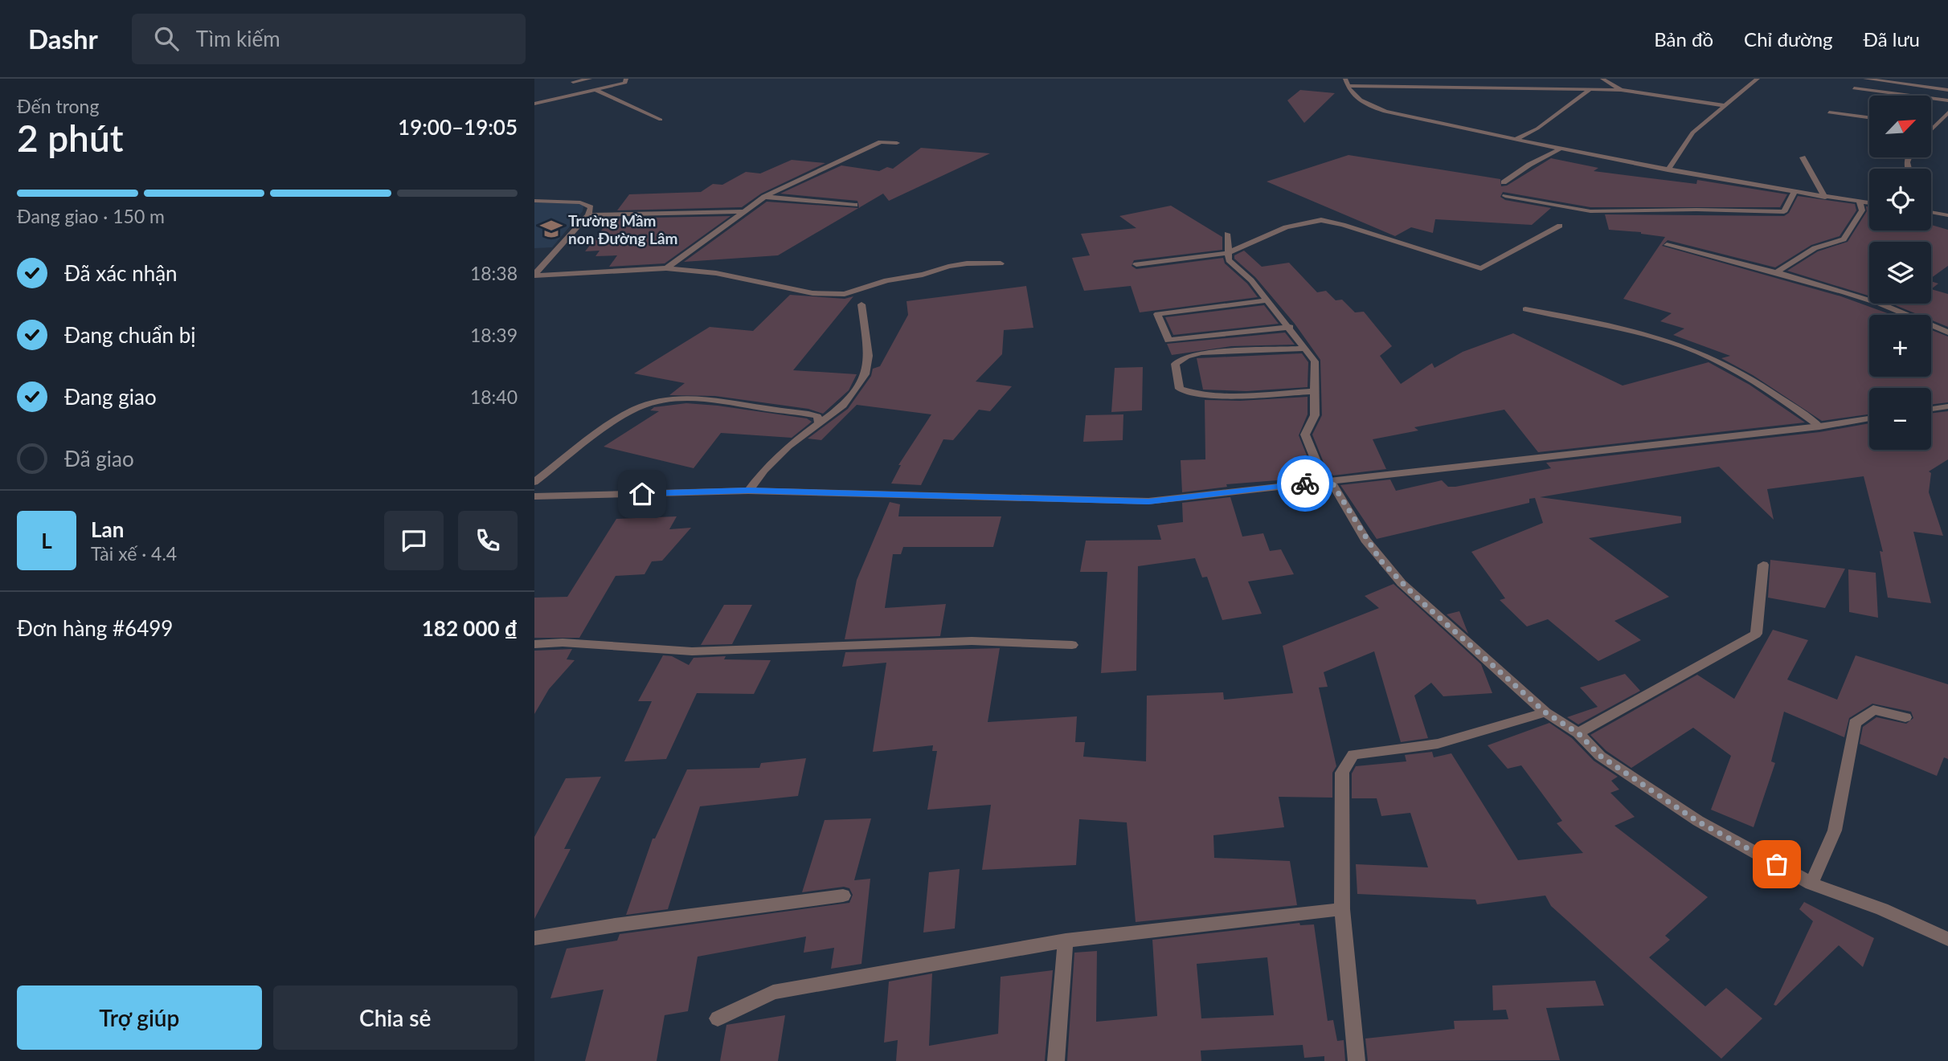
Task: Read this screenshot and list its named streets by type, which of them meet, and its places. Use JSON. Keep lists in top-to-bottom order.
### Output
{
  "places": {
    "school or university": ["Trường Mầm non Đường Lâm"]
  },
  "north": "top right",
  "page": {
    "header": "Dashr",
    "search": "Tìm kiếm",
    "nav": ["Bản đồ", "Chỉ đường", "Đã lưu"],
    "heading": ["2 phút", "Đến trong", "19:00–19:05"],
    "panel": [
      "Lan",
      "Tài xế · 4.4",
      "Đơn hàng #6499",
      "182 000 ₫"
    ],
    "map_buttons": ["+", "−"],
    "bar": "Đang giao · 150 m",
    "list": [
      ["Đã xác nhận", "18:38"],
      ["Đang chuẩn bị", "18:39"],
      ["Đang giao", "18:40"],
      "Đã giao"
    ],
    "round": "L",
    "buttons": ["Trợ giúp", "Chia sẻ"]
  }
}
